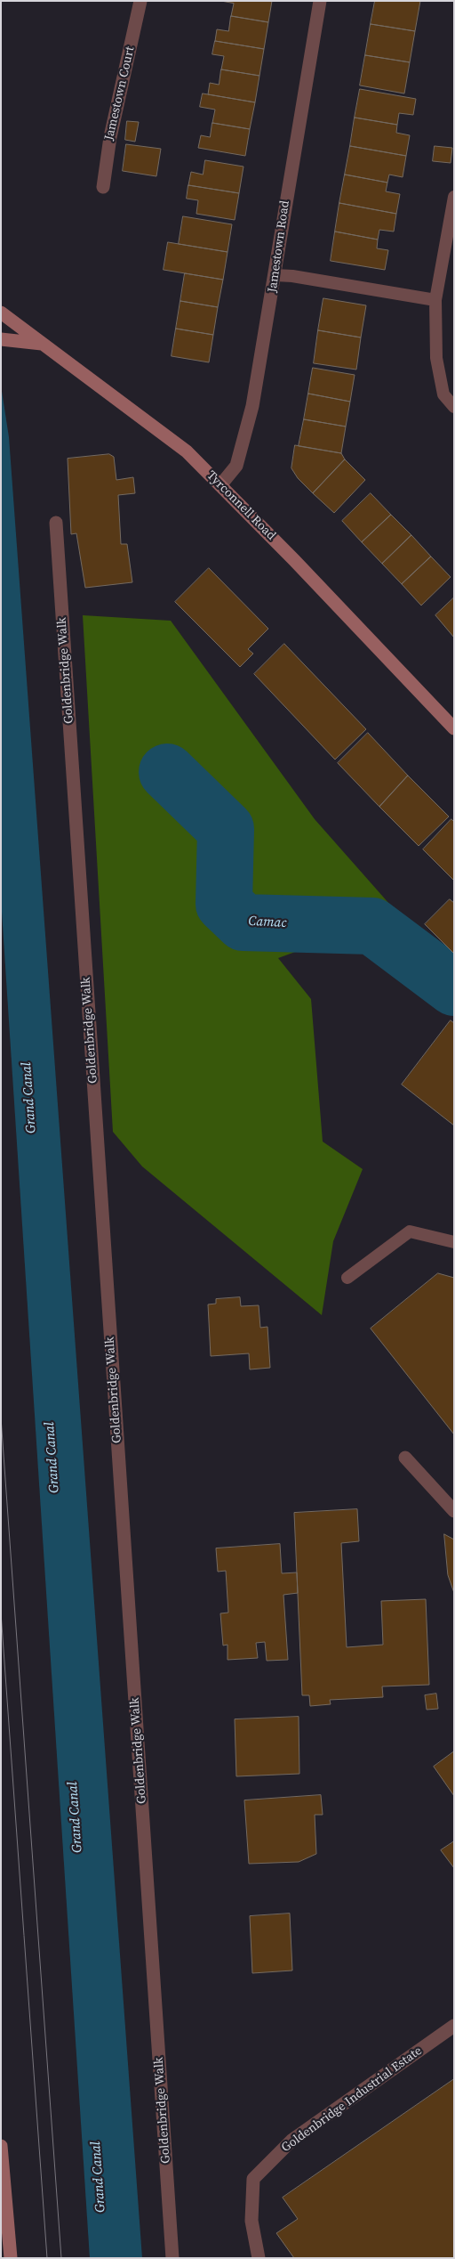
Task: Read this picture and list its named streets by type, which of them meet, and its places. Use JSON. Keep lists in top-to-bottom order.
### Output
{
  "streets": {
    "main road": ["Tyrconnell Road"],
    "street": [
      "Jamestown Court",
      "Jamestown Road",
      "Goldenbridge Walk",
      "Goldenbridge Industrial Estate"
    ]
  },
  "crossings": [
    ["Jamestown Road", "Tyrconnell Road"]
  ],
  "water": ["Camac", "Grand Canal"]
}
